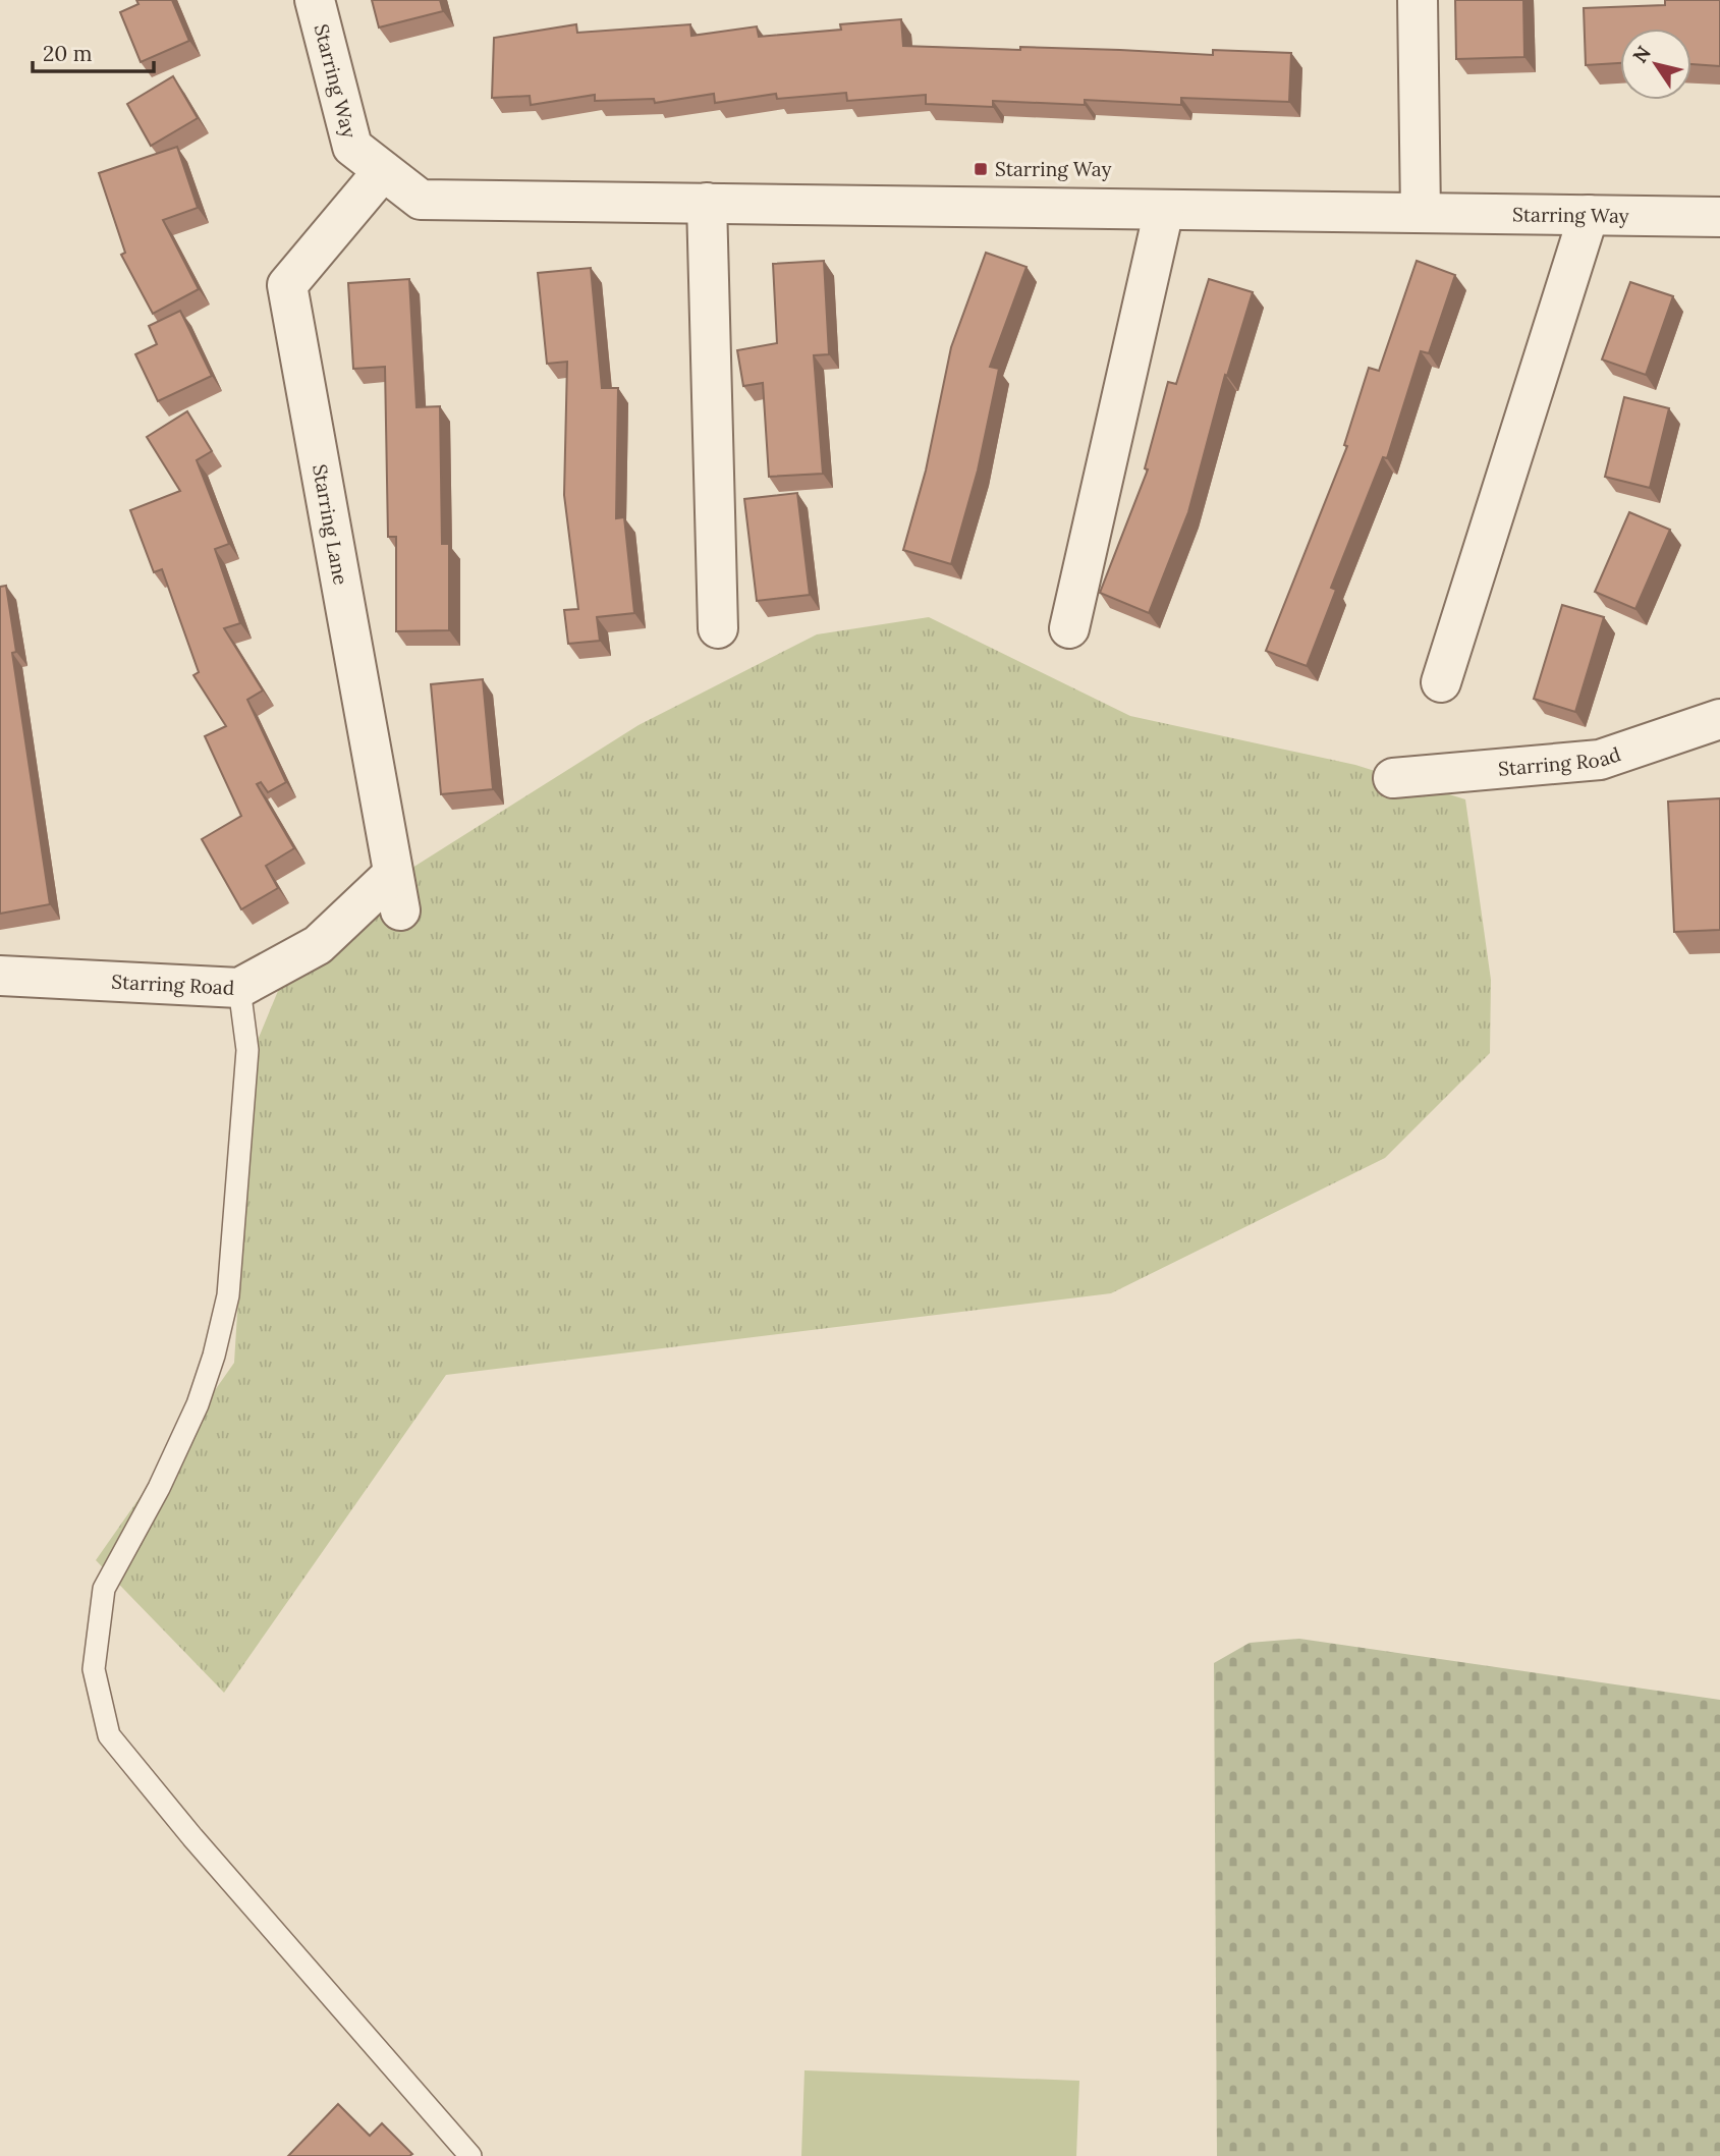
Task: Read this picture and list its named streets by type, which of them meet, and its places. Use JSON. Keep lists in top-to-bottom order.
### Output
{
  "streets": {
    "street": ["Starring Way", "Starring Lane", "Starring Road"]
  },
  "crossings": [
    ["Starring Way", "Starring Lane"],
    ["Starring Lane", "Starring Road"]
  ],
  "places": {
    "transit": ["Starring Way"]
  },
  "scale_bar": "20 m",
  "north": "top left"
}
